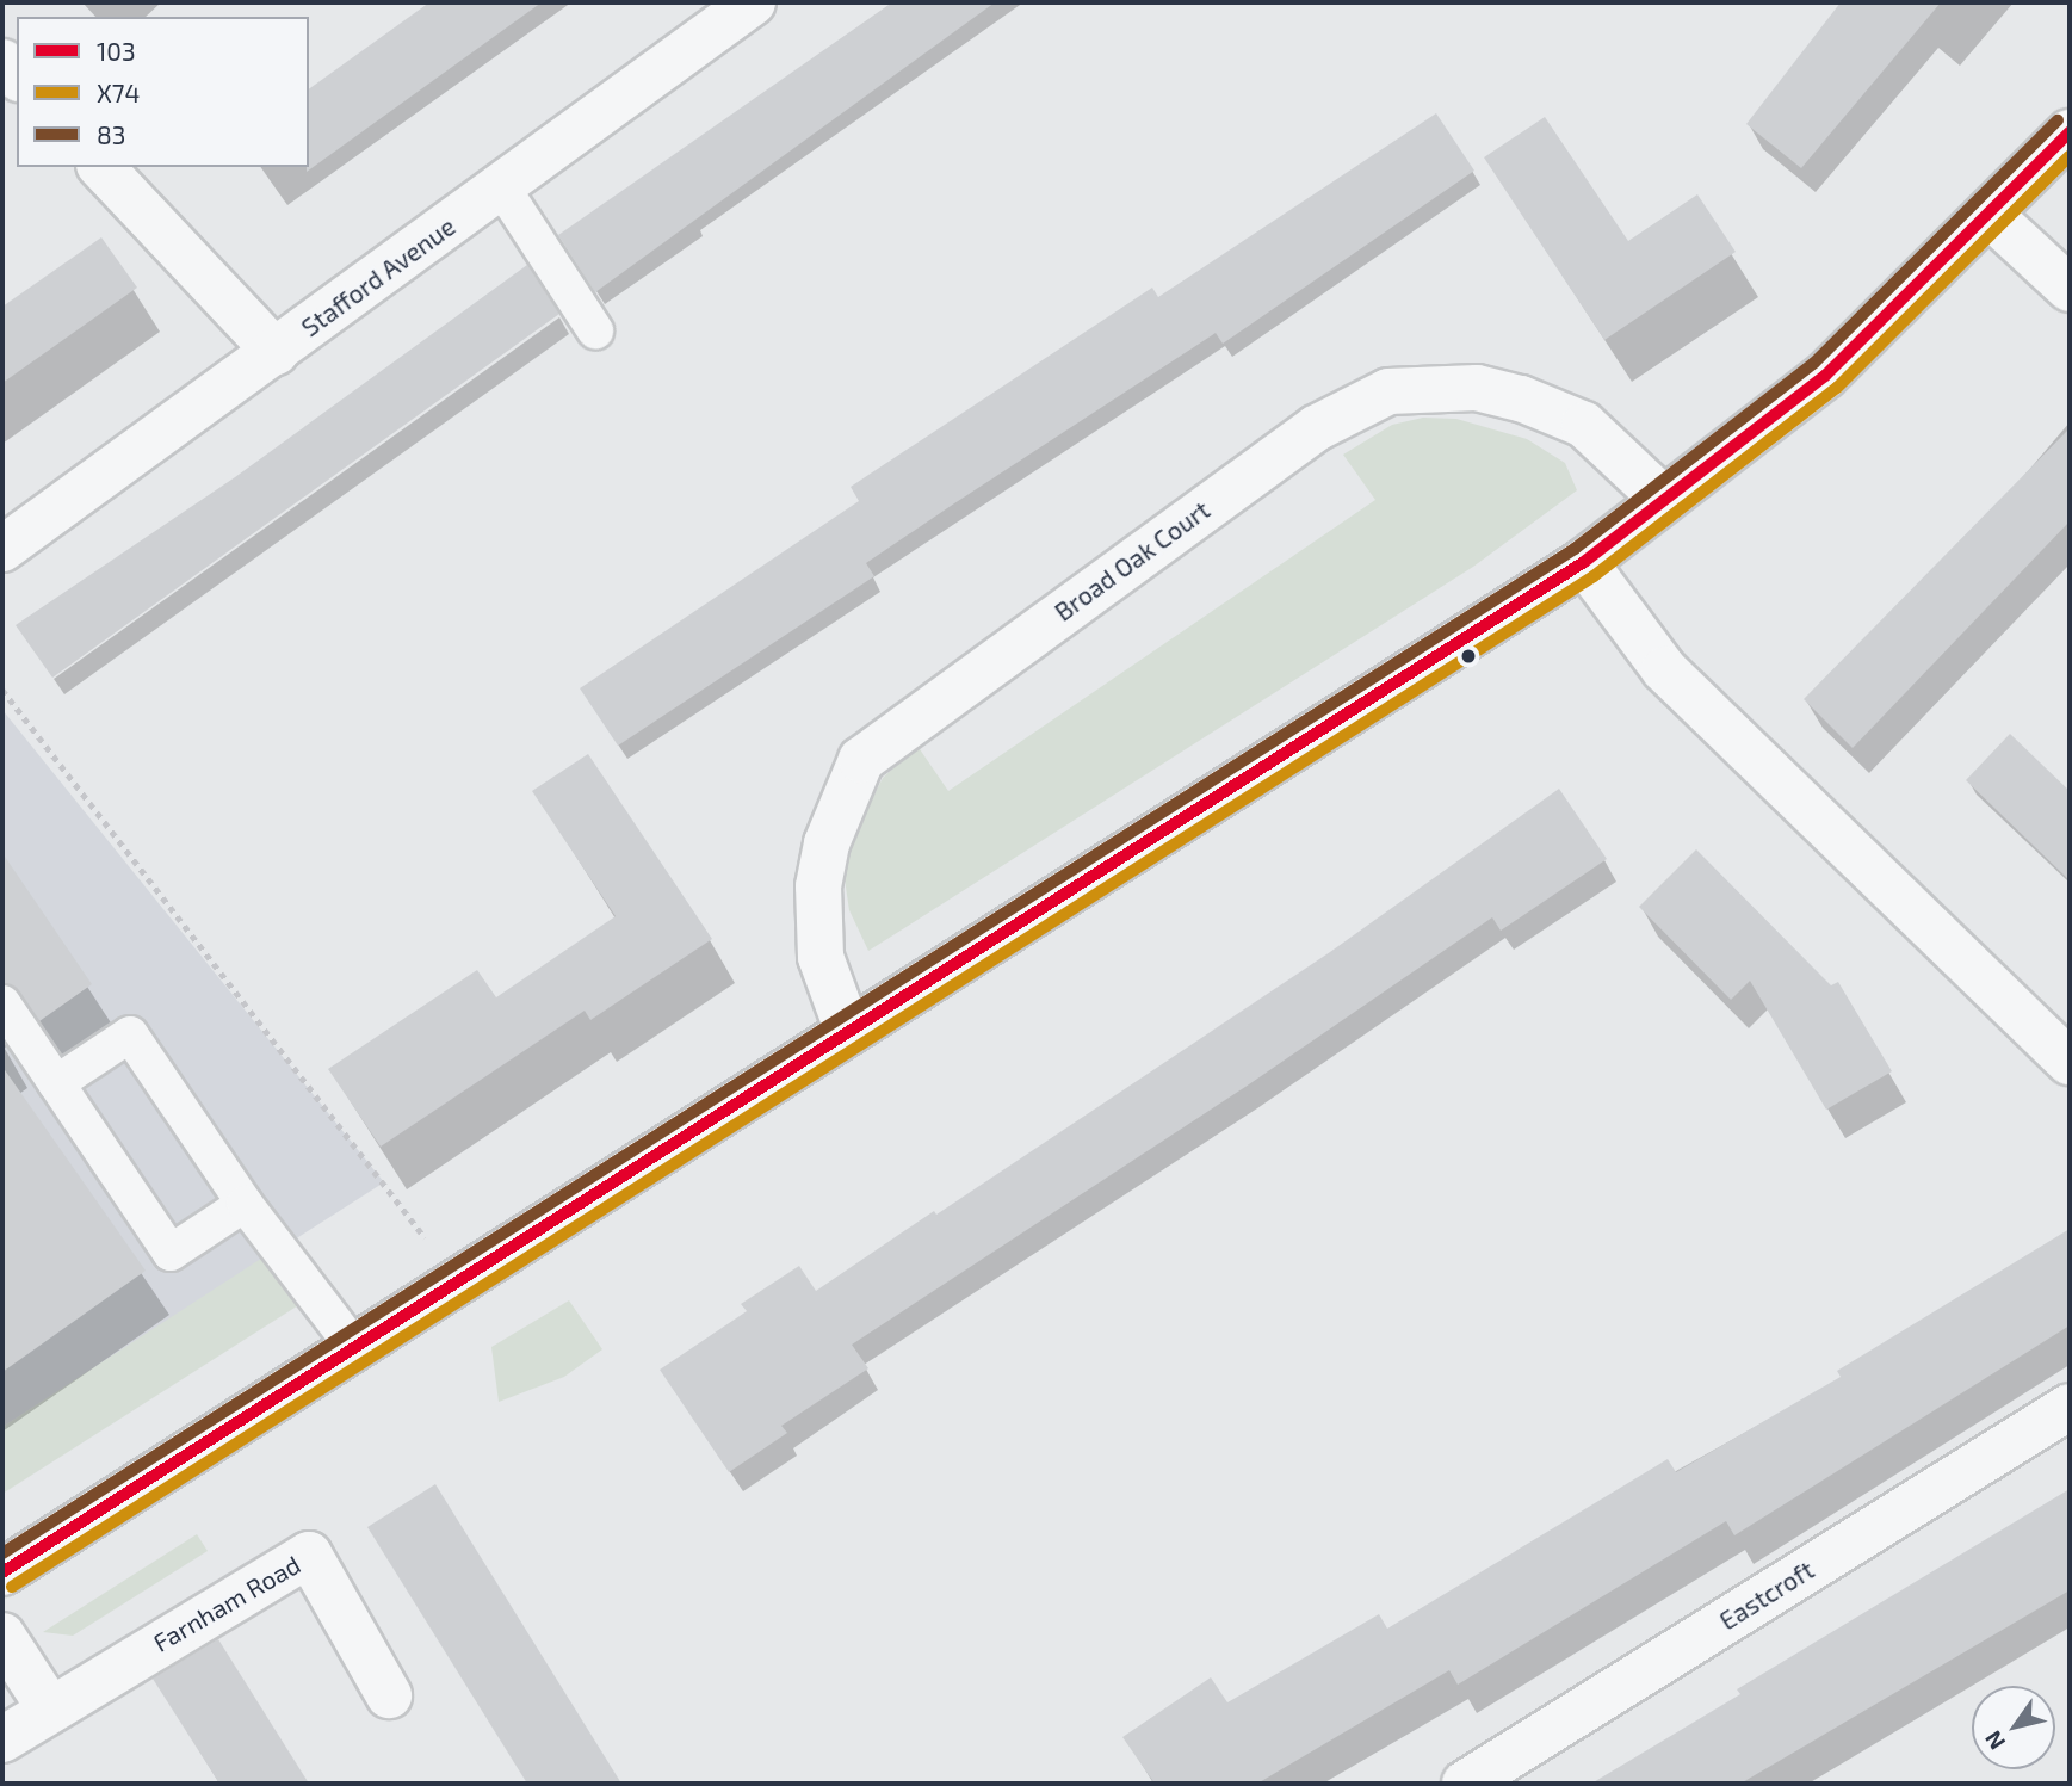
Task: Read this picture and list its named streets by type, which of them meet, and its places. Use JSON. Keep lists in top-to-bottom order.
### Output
{
  "streets": {
    "street": [
      "Stafford Avenue",
      "Broad Oak Court",
      "Eastcroft",
      "Farnham Road"
    ]
  },
  "lines": ["transit line 83", "transit line 103", "transit line X74"],
  "legend": ["103", "X74", "83"],
  "north": "bottom left"
}
